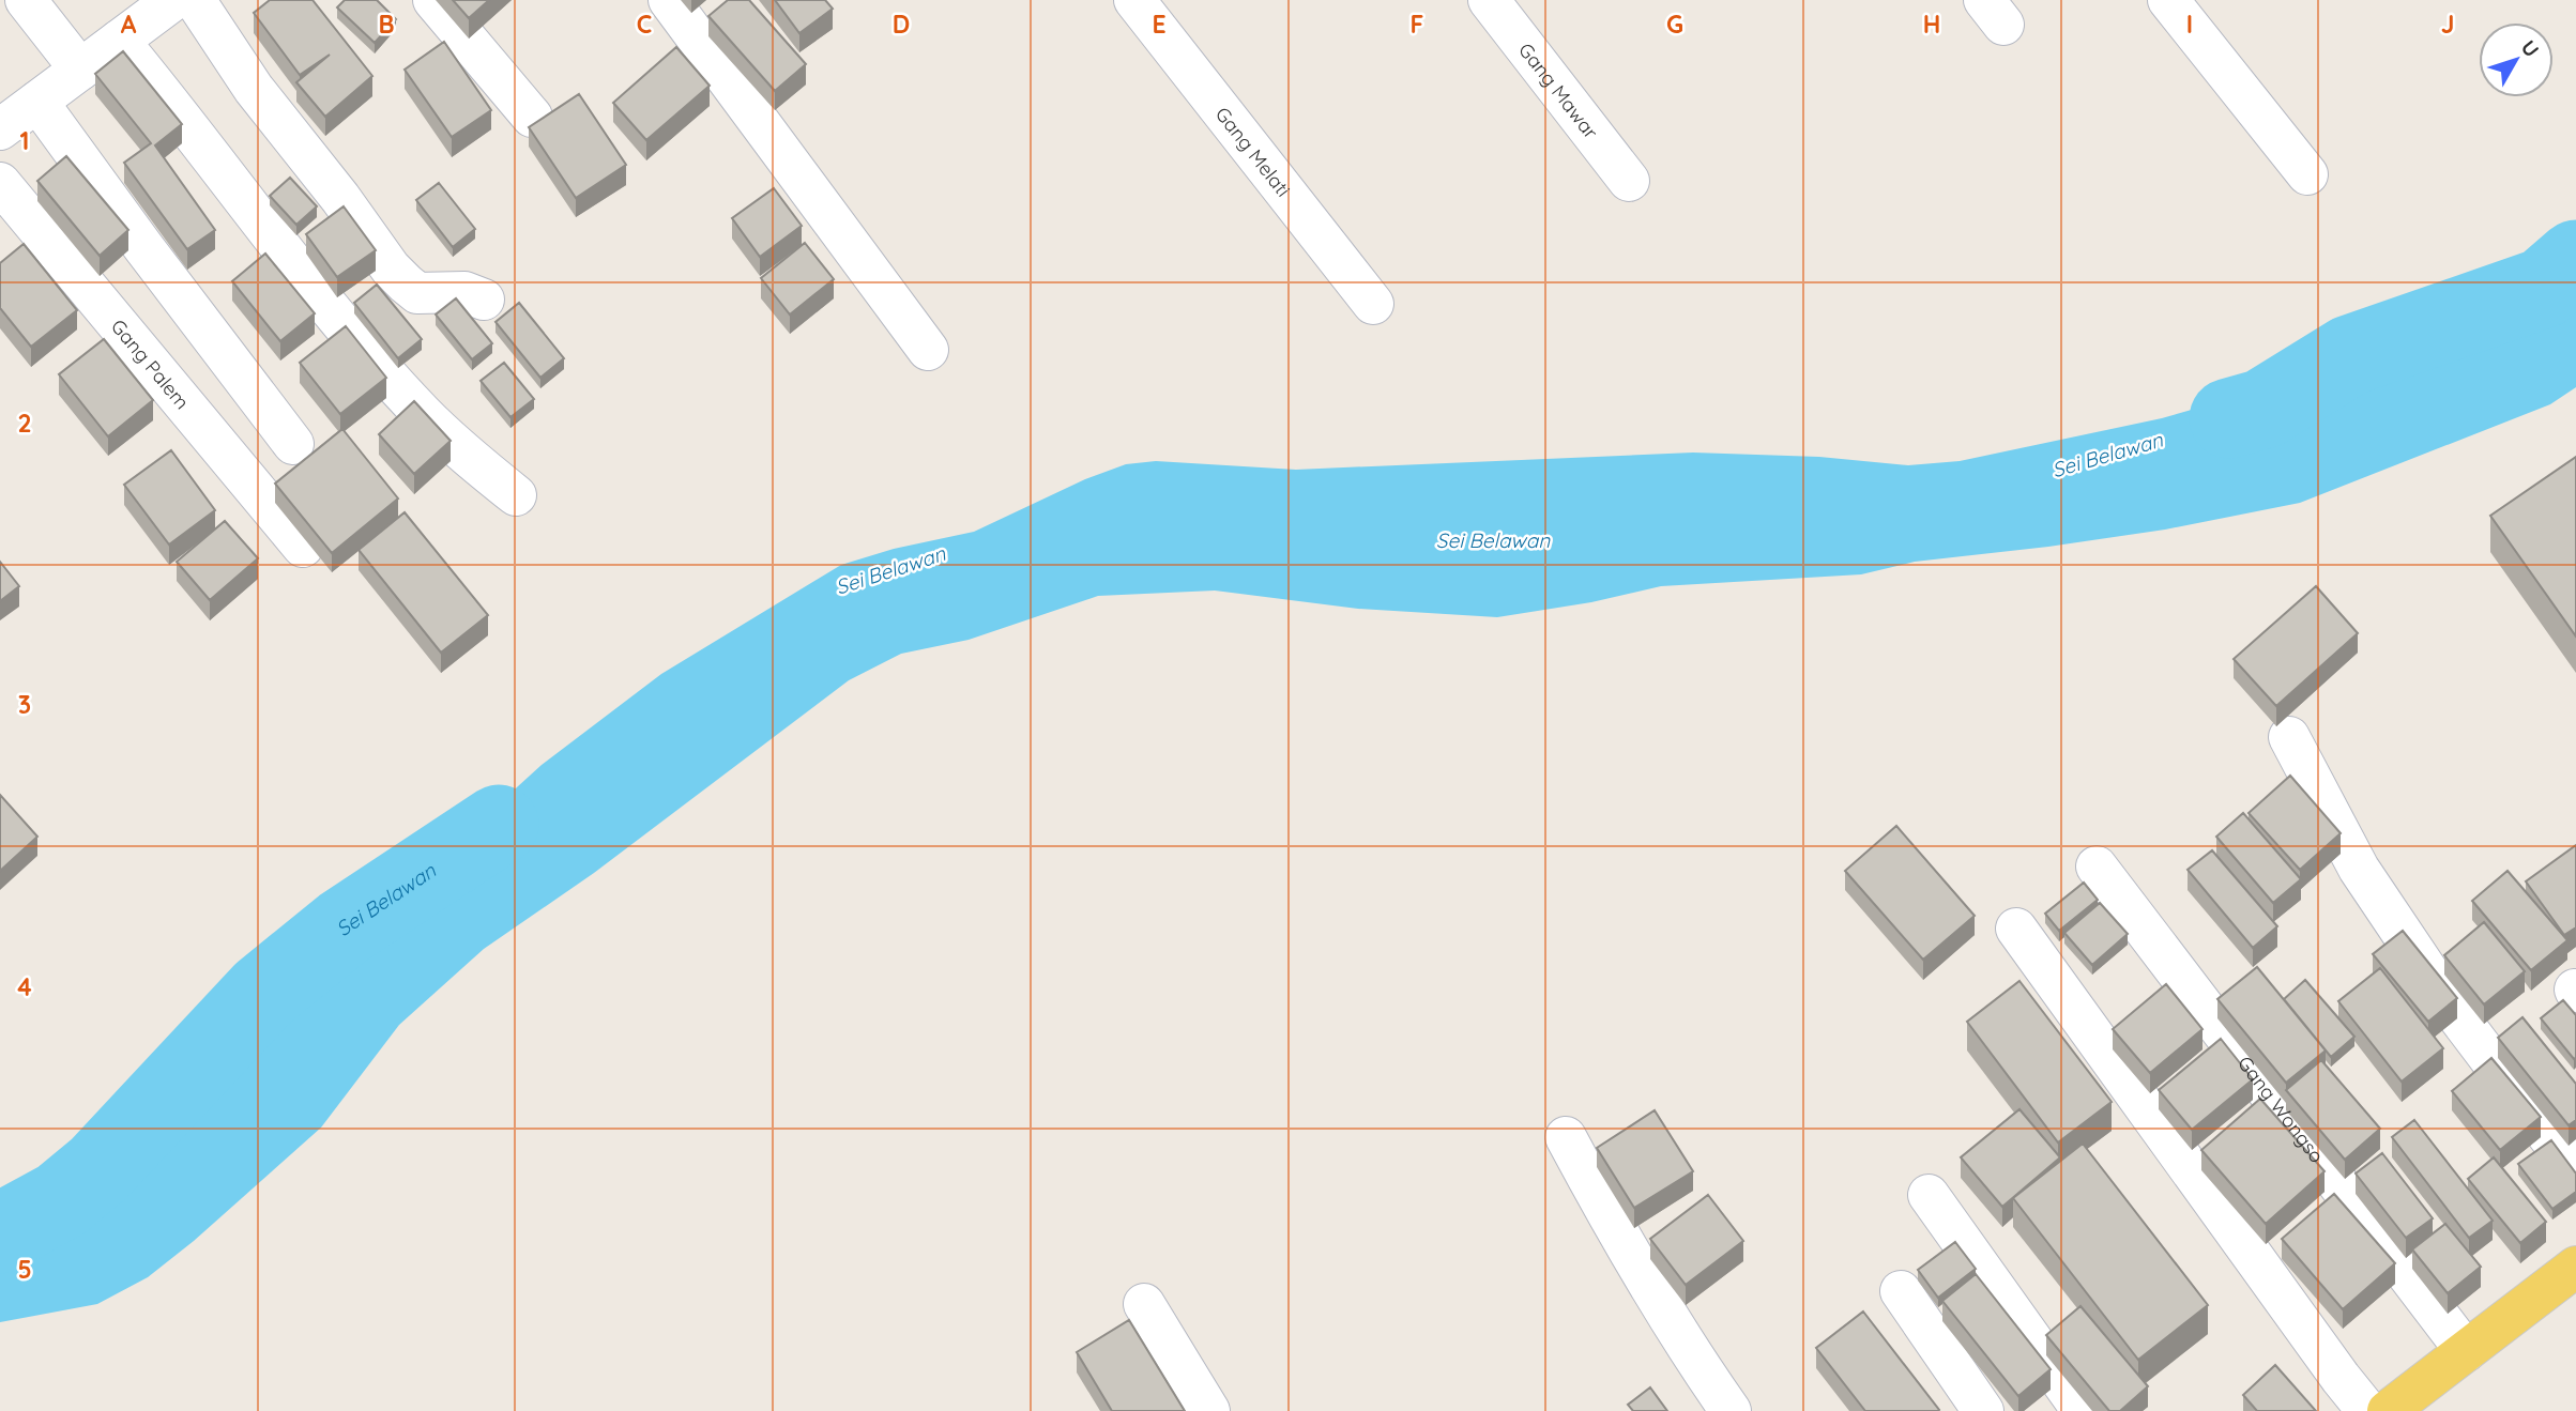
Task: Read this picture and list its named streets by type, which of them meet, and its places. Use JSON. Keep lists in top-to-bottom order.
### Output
{
  "streets": {
    "street": [
      "Gang Mawar",
      "Gang Melati",
      "Gang Palem",
      "Gang Wongso"
    ]
  },
  "water": ["Sei Belawan"],
  "north": "top right",
  "grid": {
    "columns": [
      "A",
      "B",
      "C",
      "D",
      "E",
      "F",
      "G",
      "H",
      "I",
      "J"
    ],
    "rows": [
      "1",
      "2",
      "3",
      "4",
      "5"
    ]
  }
}
